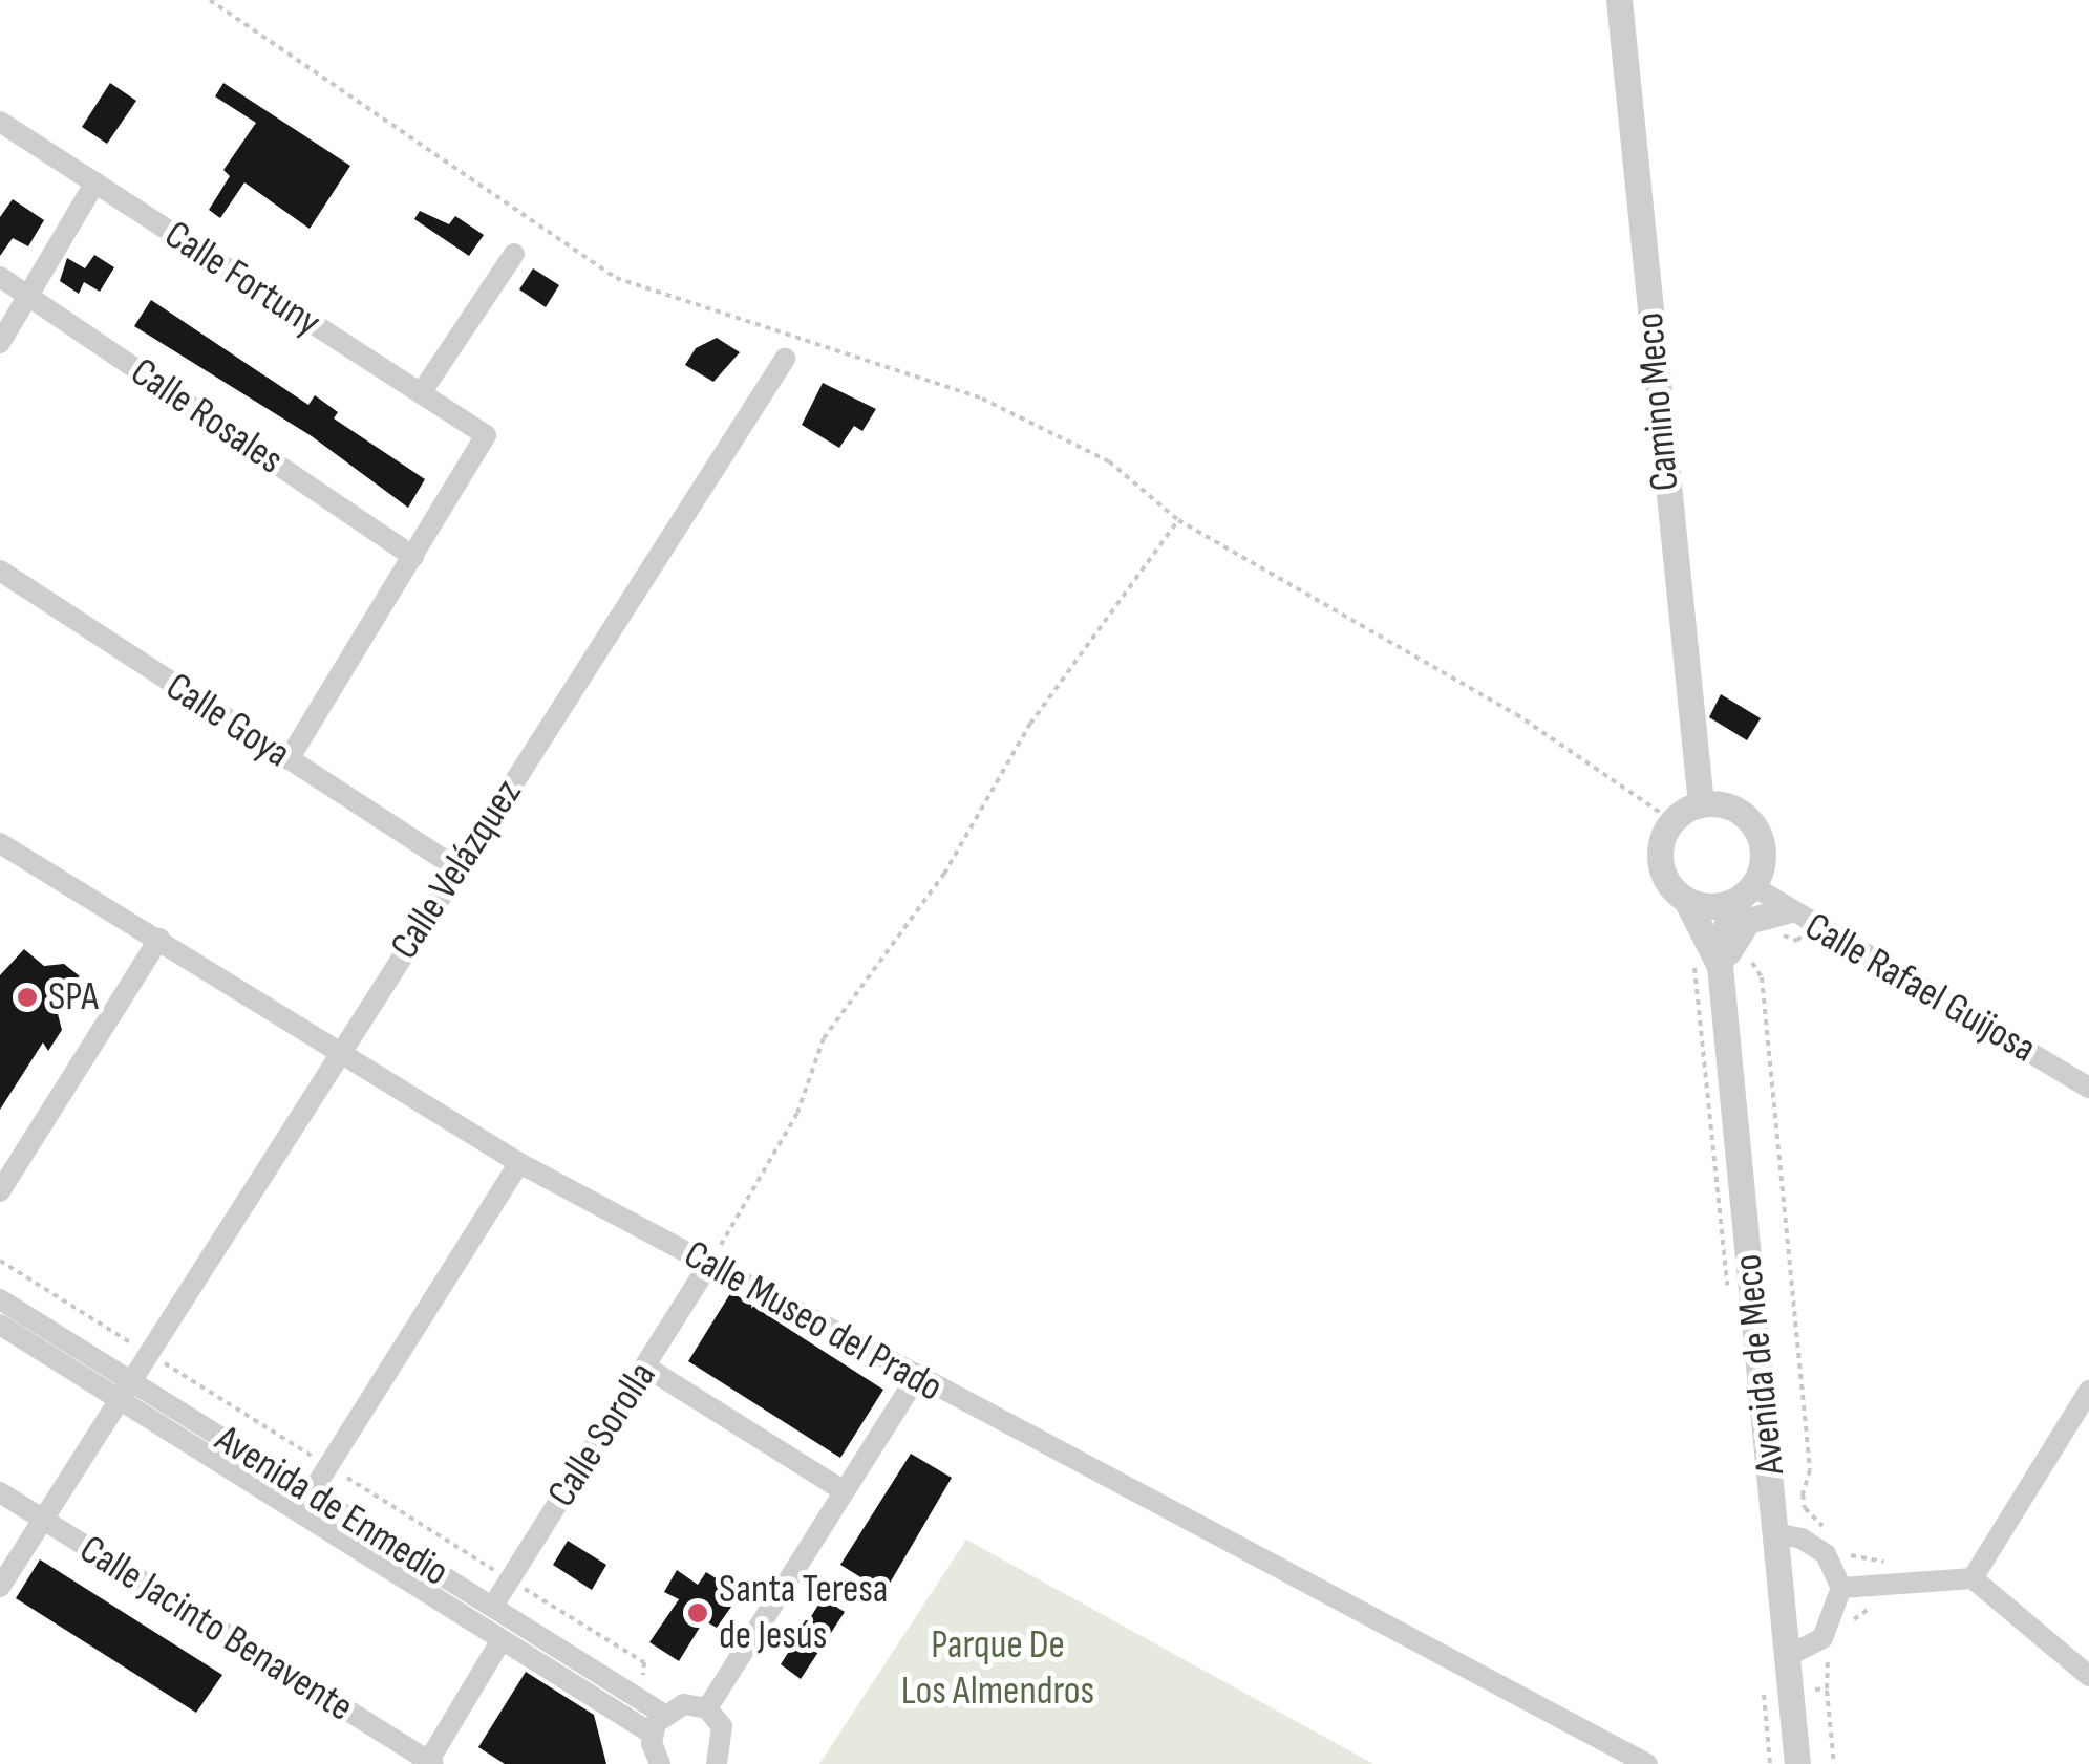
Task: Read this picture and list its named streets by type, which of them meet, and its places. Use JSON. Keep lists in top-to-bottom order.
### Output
{
  "streets": {
    "street": [
      "Calle Fortuny",
      "Camino Meco",
      "Calle Rosales",
      "Calle Goya",
      "Calle Velázquez",
      "Calle Rafael Guijosa",
      "Calle Museo del Prado",
      "Avenida de Meco",
      "Calle Sorolla",
      "Avenida de Enmedio",
      "Calle Jacinto Benavente"
    ]
  },
  "crossings": [
    ["Calle Fortuny", "Calle Rosales"],
    ["Camino Meco", "Calle Rafael Guijosa"],
    ["Camino Meco", "Avenida de Meco"],
    ["Calle Goya", "Calle Velázquez"],
    ["Calle Velázquez", "Calle Museo del Prado"],
    ["Calle Velázquez", "Avenida de Enmedio"],
    ["Calle Velázquez", "Calle Jacinto Benavente"],
    ["Calle Rafael Guijosa", "Avenida de Meco"],
    ["Calle Museo del Prado", "Calle Sorolla"],
    ["Calle Sorolla", "Avenida de Enmedio"]
  ],
  "parks": ["Parque De Los Almendros"],
  "places": ["SPA", "Santa Teresa de Jesús"]
}
